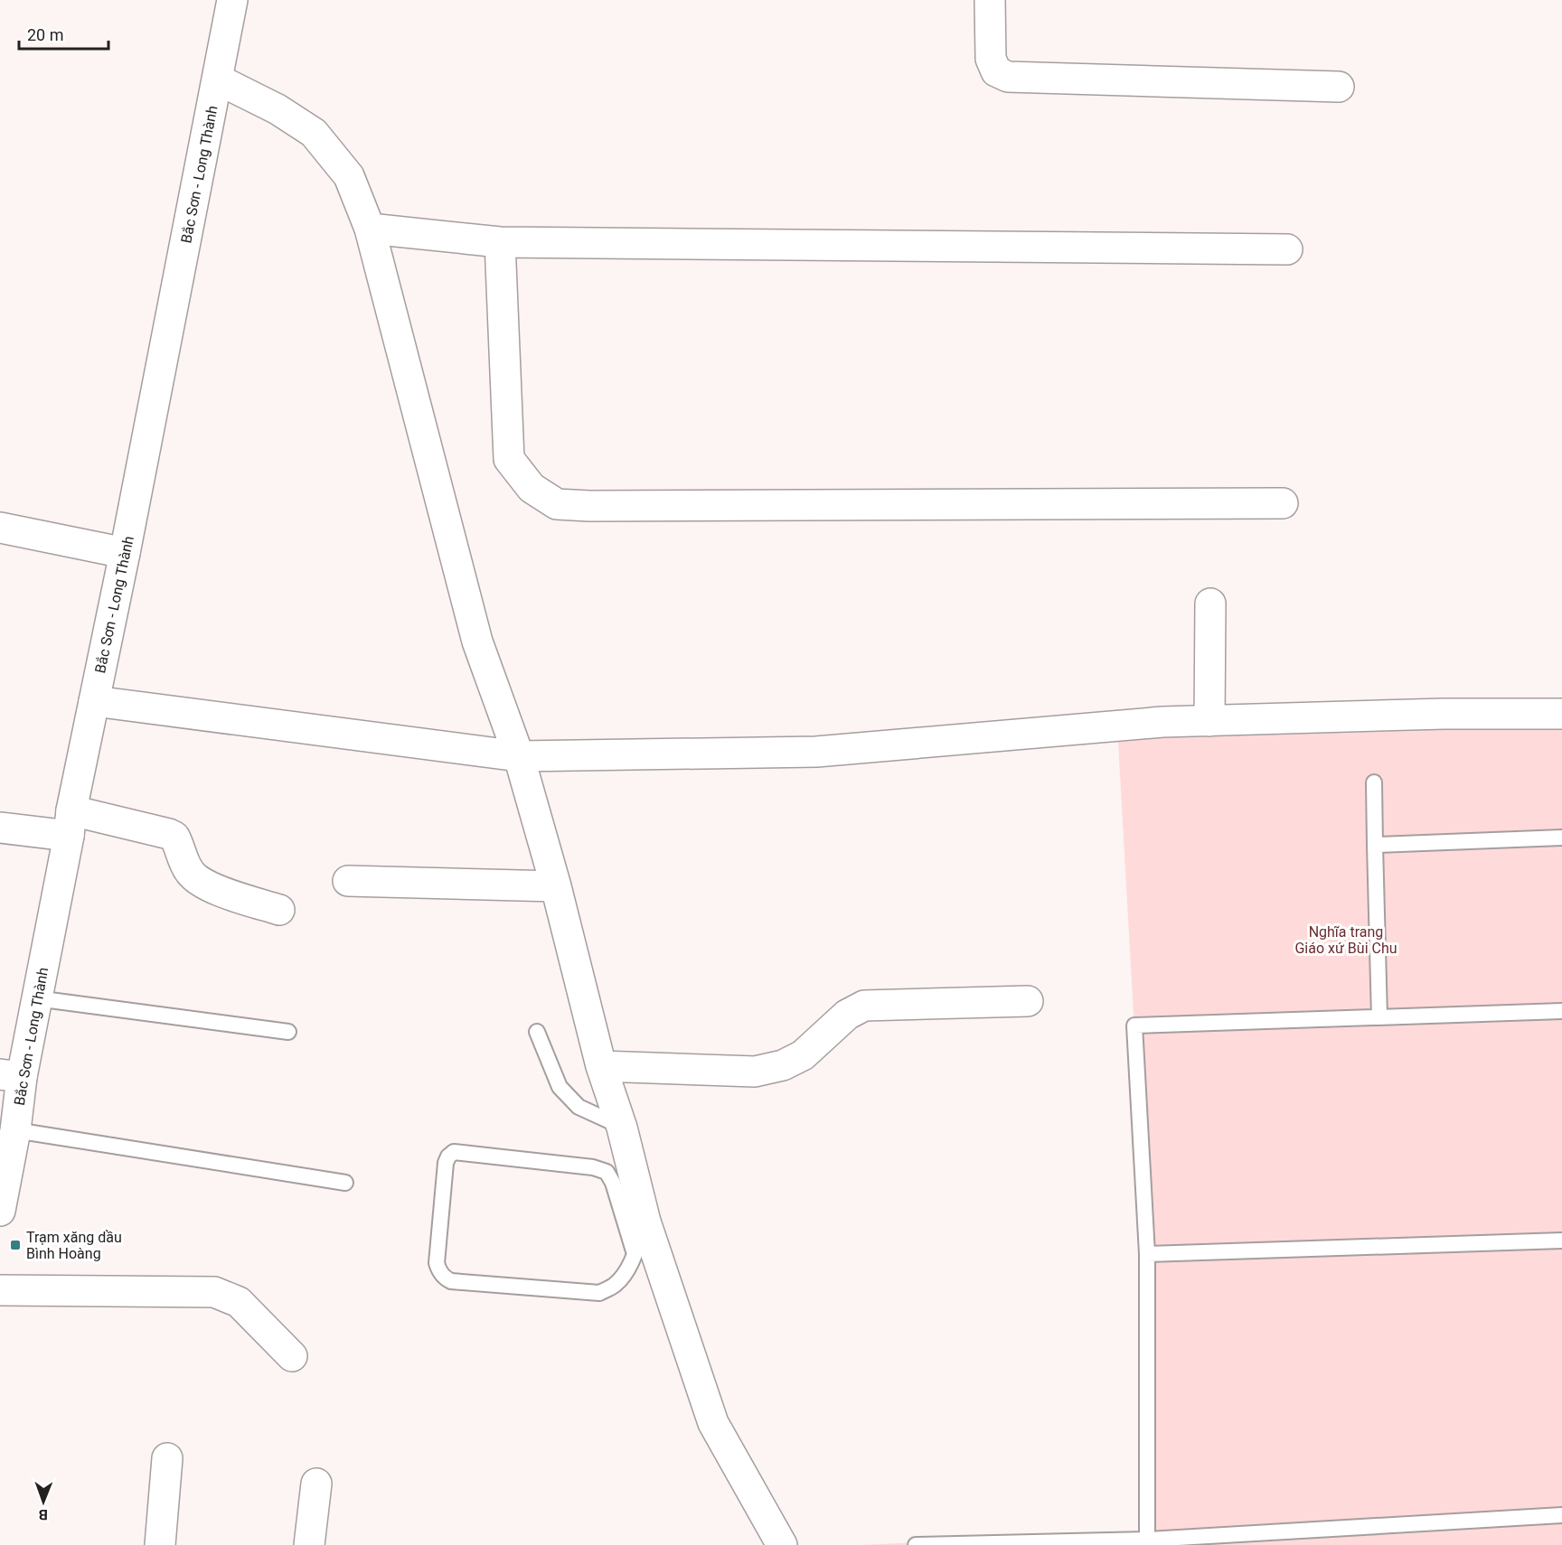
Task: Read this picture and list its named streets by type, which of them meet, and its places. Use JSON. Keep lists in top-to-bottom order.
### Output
{
  "streets": {
    "street": ["Bắc Sơn - Long Thành"]
  },
  "parks": ["Nghĩa trang Giáo xứ Bùi Chu"],
  "places": {
    "transit": ["Trạm xăng dầu Bình Hoàng"]
  },
  "scale_bar": "20 m",
  "north": "bottom"
}
